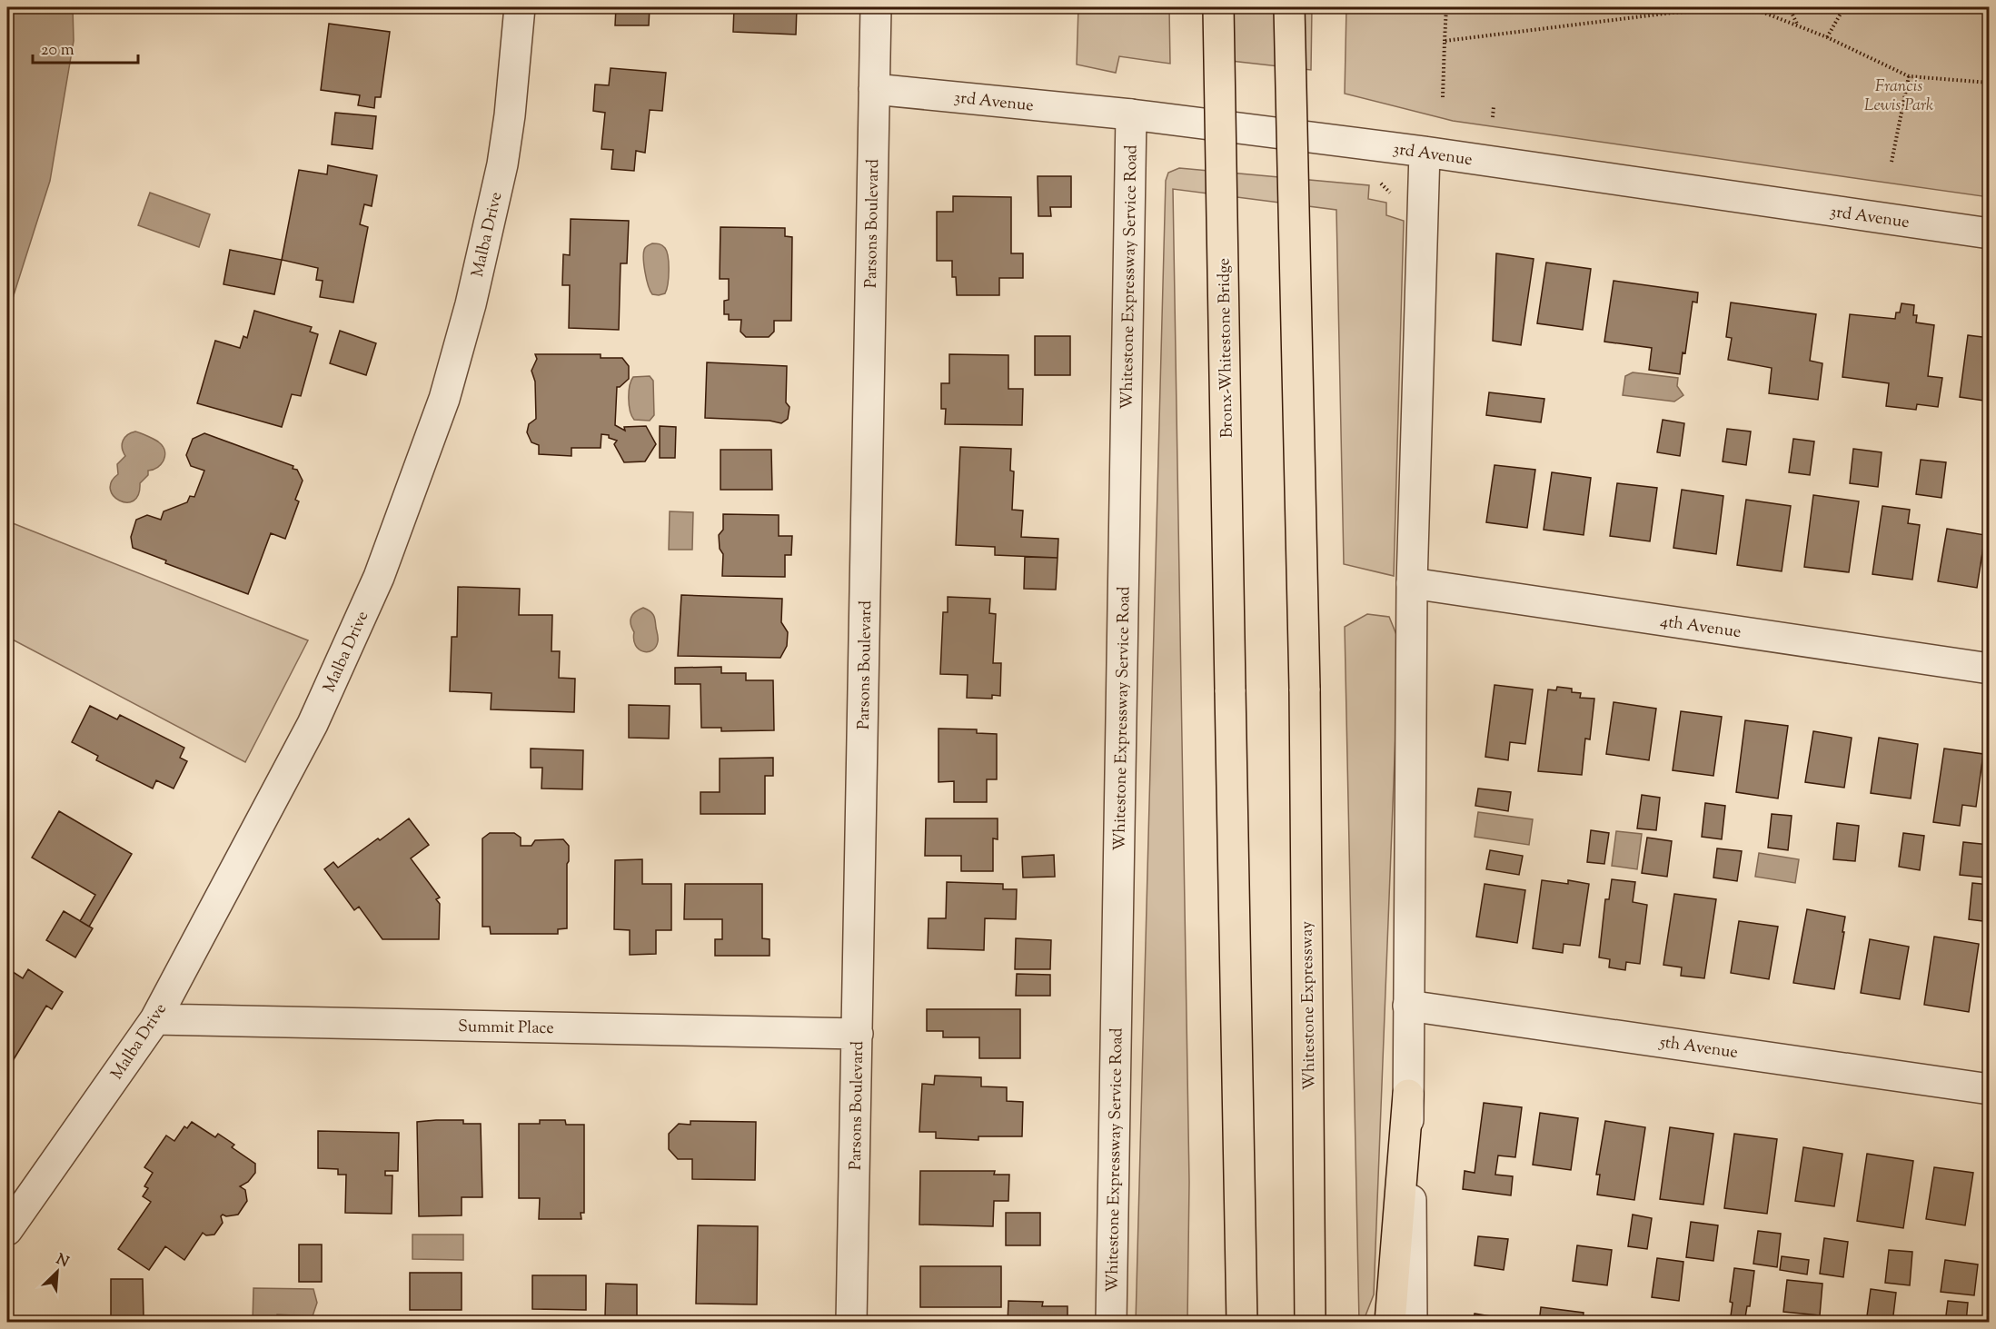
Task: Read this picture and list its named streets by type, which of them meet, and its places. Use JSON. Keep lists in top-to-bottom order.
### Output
{
  "streets": {
    "highway": ["Bronx-Whitestone Bridge", "Whitestone Expressway"],
    "street": [
      "3rd Avenue",
      "Parsons Boulevard",
      "Malba Drive",
      "Whitestone Expressway Service Road",
      "4th Avenue",
      "Summit Place",
      "5th Avenue"
    ]
  },
  "crossings": [
    ["3rd Avenue", "Parsons Boulevard"],
    ["3rd Avenue", "Whitestone Expressway Service Road"],
    ["Parsons Boulevard", "Summit Place"],
    ["Malba Drive", "Summit Place"]
  ],
  "parks": ["Francis Lewis Park"],
  "scale_bar": "20 m",
  "north": "top right"
}
